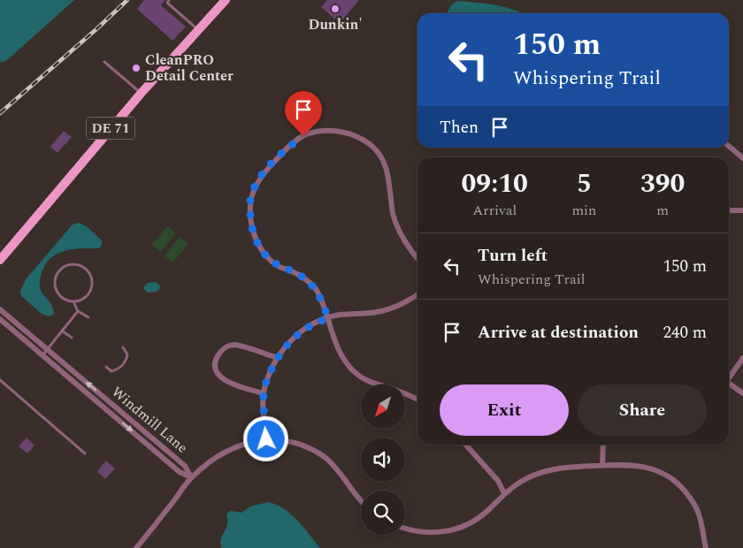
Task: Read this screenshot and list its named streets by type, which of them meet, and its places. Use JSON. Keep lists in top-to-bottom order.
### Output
{
  "streets": {
    "main road": ["DE 71"],
    "street": ["Windmill Lane"]
  },
  "places": ["Dunkin'", "CleanPRO Detail Center"],
  "north": "bottom left",
  "page": {
    "turn": ["150 m", "Whispering Trail"],
    "then": "Then",
    "eta": [
      "09:10",
      "Arrival",
      "5",
      "min",
      "390",
      "m"
    ],
    "list": [
      {
        "name": "Turn left",
        "note": "Whispering Trail",
        "value": "150 m"
      },
      {
        "name": "Arrive at destination",
        "value": "240 m"
      }
    ],
    "buttons": ["Exit", "Share"]
  }
}
